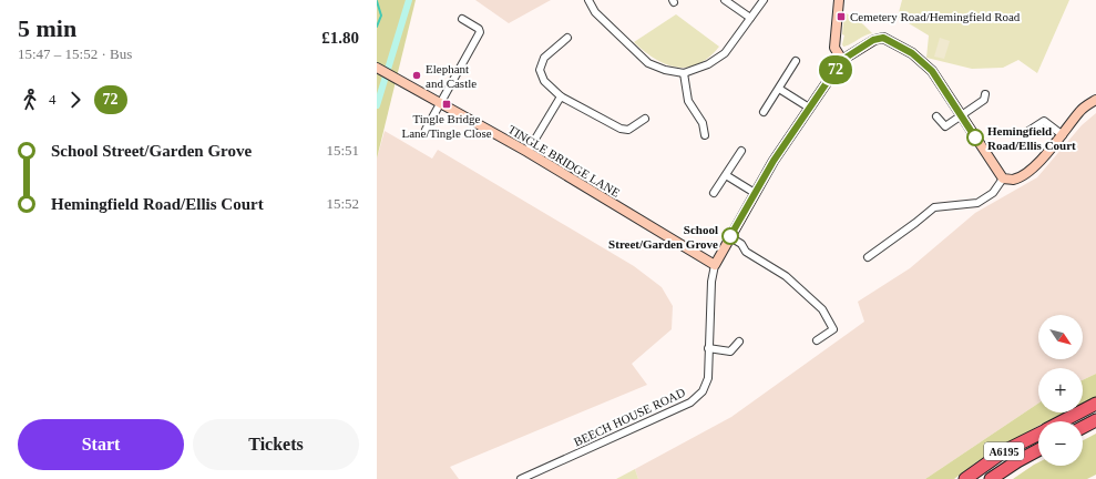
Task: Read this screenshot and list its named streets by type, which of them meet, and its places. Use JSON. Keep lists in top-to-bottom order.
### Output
{
  "streets": {
    "highway": ["A6195"],
    "street": ["TINGLE BRIDGE LANE", "BEECH HOUSE ROAD"]
  },
  "crossings": [
    ["TINGLE BRIDGE LANE", "BEECH HOUSE ROAD"]
  ],
  "places": {
    "transit": ["Cemetery Road/Hemingfield Road", "Tingle Bridge Lane/Tingle Close"],
    "other": ["Elephant and Castle", "Hemingfield Road/Ellis Court", "School Street/Garden Grove"]
  },
  "lines": ["bus line 72"],
  "north": "bottom right",
  "page": {
    "heading": ["5 min", "15:47 – 15:52 · Bus", "£1.80"],
    "on_map": "72",
    "legs": ["4", "72"],
    "list": [
      {
        "name": "School Street/Garden Grove",
        "value": "15:51"
      },
      {
        "name": "Hemingfield Road/Ellis Court",
        "value": "15:52"
      }
    ],
    "map_buttons": ["+", "−"],
    "buttons": ["Start", "Tickets"]
  }
}
